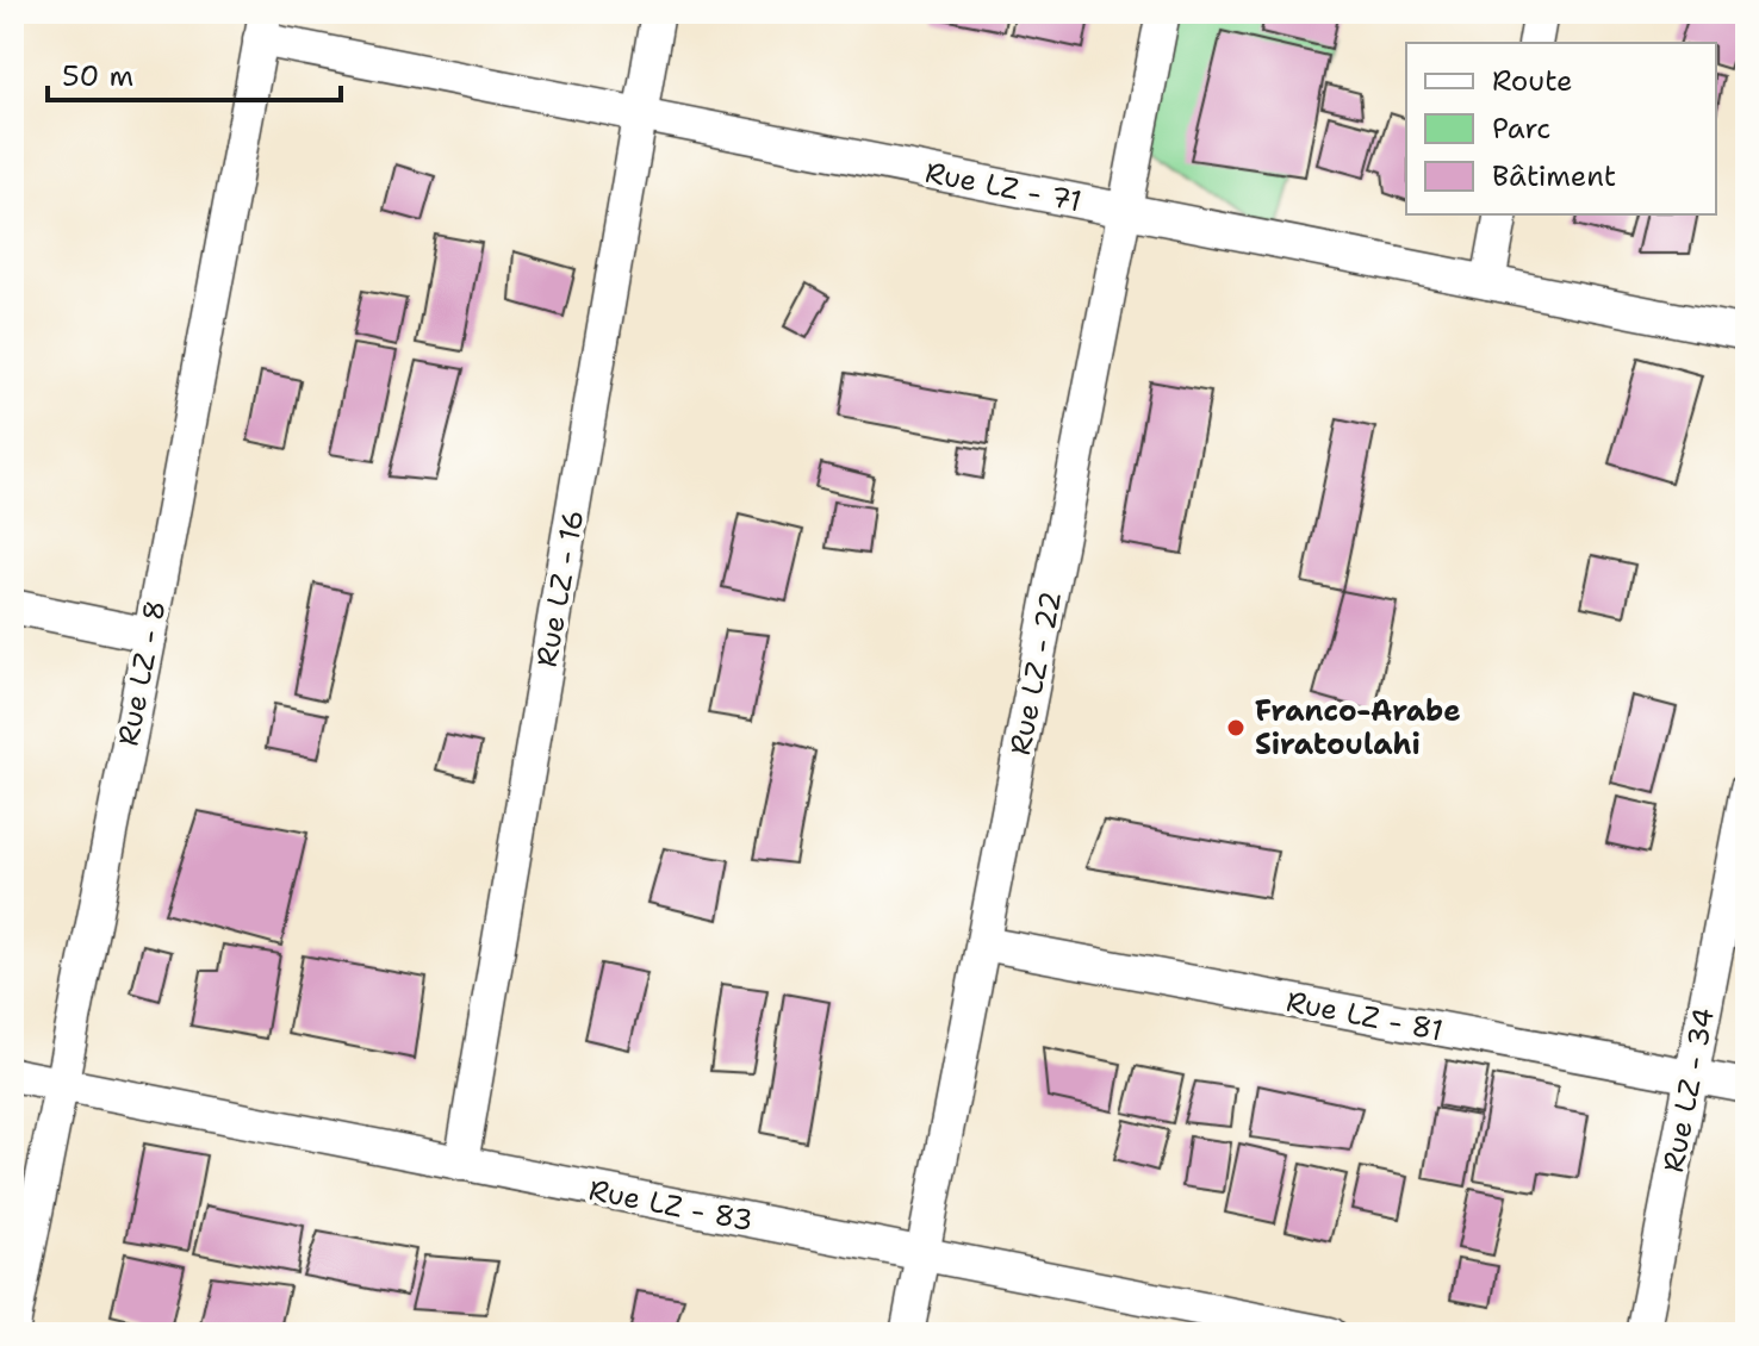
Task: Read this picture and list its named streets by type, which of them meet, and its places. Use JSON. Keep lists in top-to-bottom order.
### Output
{
  "streets": {
    "street": [
      "Rue LZ - 71",
      "Rue LZ - 16",
      "Rue LZ - 8",
      "Rue LZ - 22",
      "Rue LZ - 81",
      "Rue LZ - 34",
      "Rue LZ - 83"
    ]
  },
  "crossings": [
    ["Rue LZ - 71", "Rue LZ - 16"],
    ["Rue LZ - 71", "Rue LZ - 8"],
    ["Rue LZ - 71", "Rue LZ - 22"],
    ["Rue LZ - 16", "Rue LZ - 83"],
    ["Rue LZ - 8", "Rue LZ - 83"],
    ["Rue LZ - 22", "Rue LZ - 81"],
    ["Rue LZ - 22", "Rue LZ - 83"],
    ["Rue LZ - 81", "Rue LZ - 34"]
  ],
  "places": ["Franco-Arabe Siratoulahi"],
  "legend": ["Route", "Parc", "Bâtiment"],
  "scale_bar": "50 m"
}
